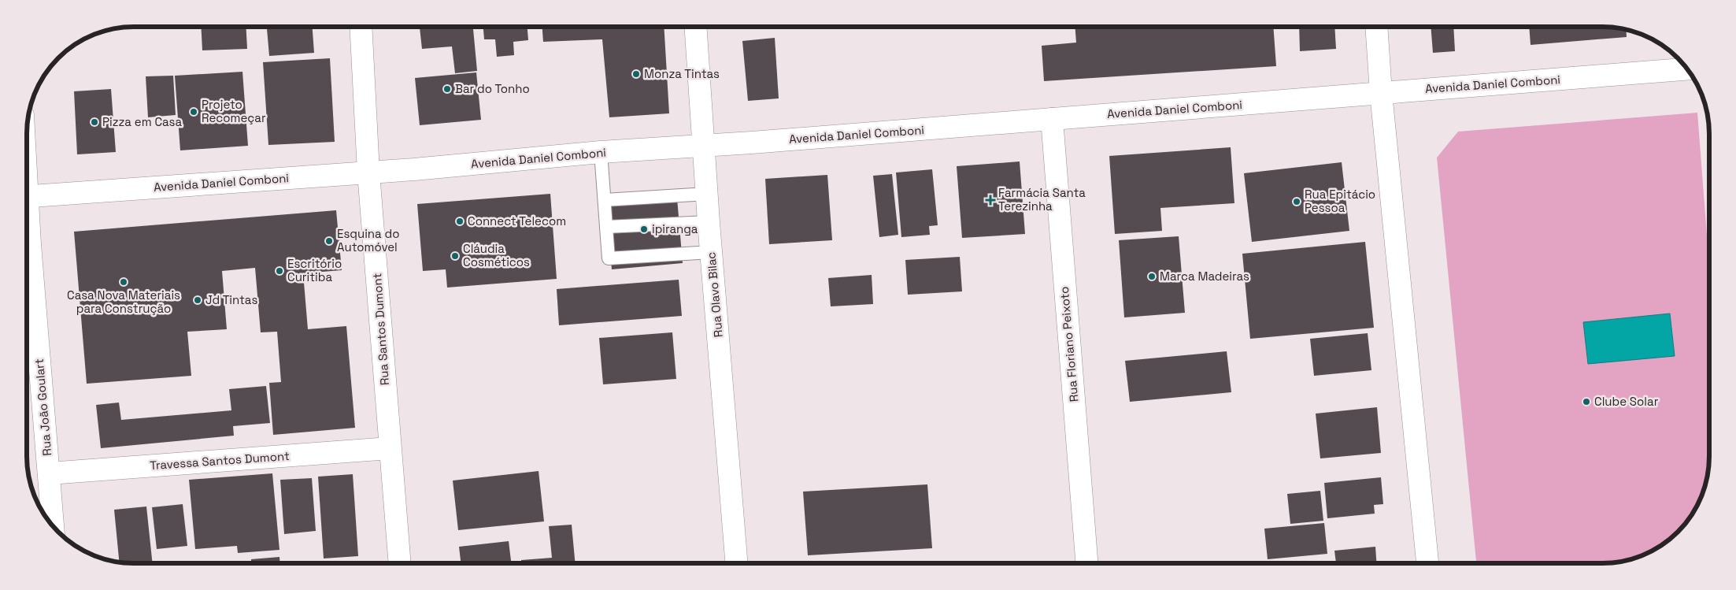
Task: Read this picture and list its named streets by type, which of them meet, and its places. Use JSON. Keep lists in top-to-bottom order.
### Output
{
  "streets": {
    "street": [
      "Avenida Daniel Comboni",
      "Rua Olavo Bilac",
      "Rua Santos Dumont",
      "Rua Floriano Peixoto",
      "Rua João Goulart",
      "Travessa Santos Dumont"
    ]
  },
  "crossings": [
    ["Avenida Daniel Comboni", "Rua Olavo Bilac"],
    ["Avenida Daniel Comboni", "Rua Santos Dumont"],
    ["Avenida Daniel Comboni", "Rua Floriano Peixoto"],
    ["Rua Santos Dumont", "Travessa Santos Dumont"],
    ["Rua João Goulart", "Travessa Santos Dumont"]
  ],
  "places": {
    "other": [
      "Monza Tintas",
      "Bar do Tonho",
      "Projeto Recomeçar",
      "Pizza em Casa",
      "Rua Epitácio Pessoa",
      "Connect Telecom",
      "ipiranga",
      "Esquina do Automóvel",
      "Cláudia Cosméticos",
      "Escritório Curitiba",
      "Marca Madeiras",
      "Casa Nova Materiais para Construção",
      "Jd Tintas",
      "Clube Solar"
    ],
    "health": ["Farmácia Santa Terezinha"]
  }
}
